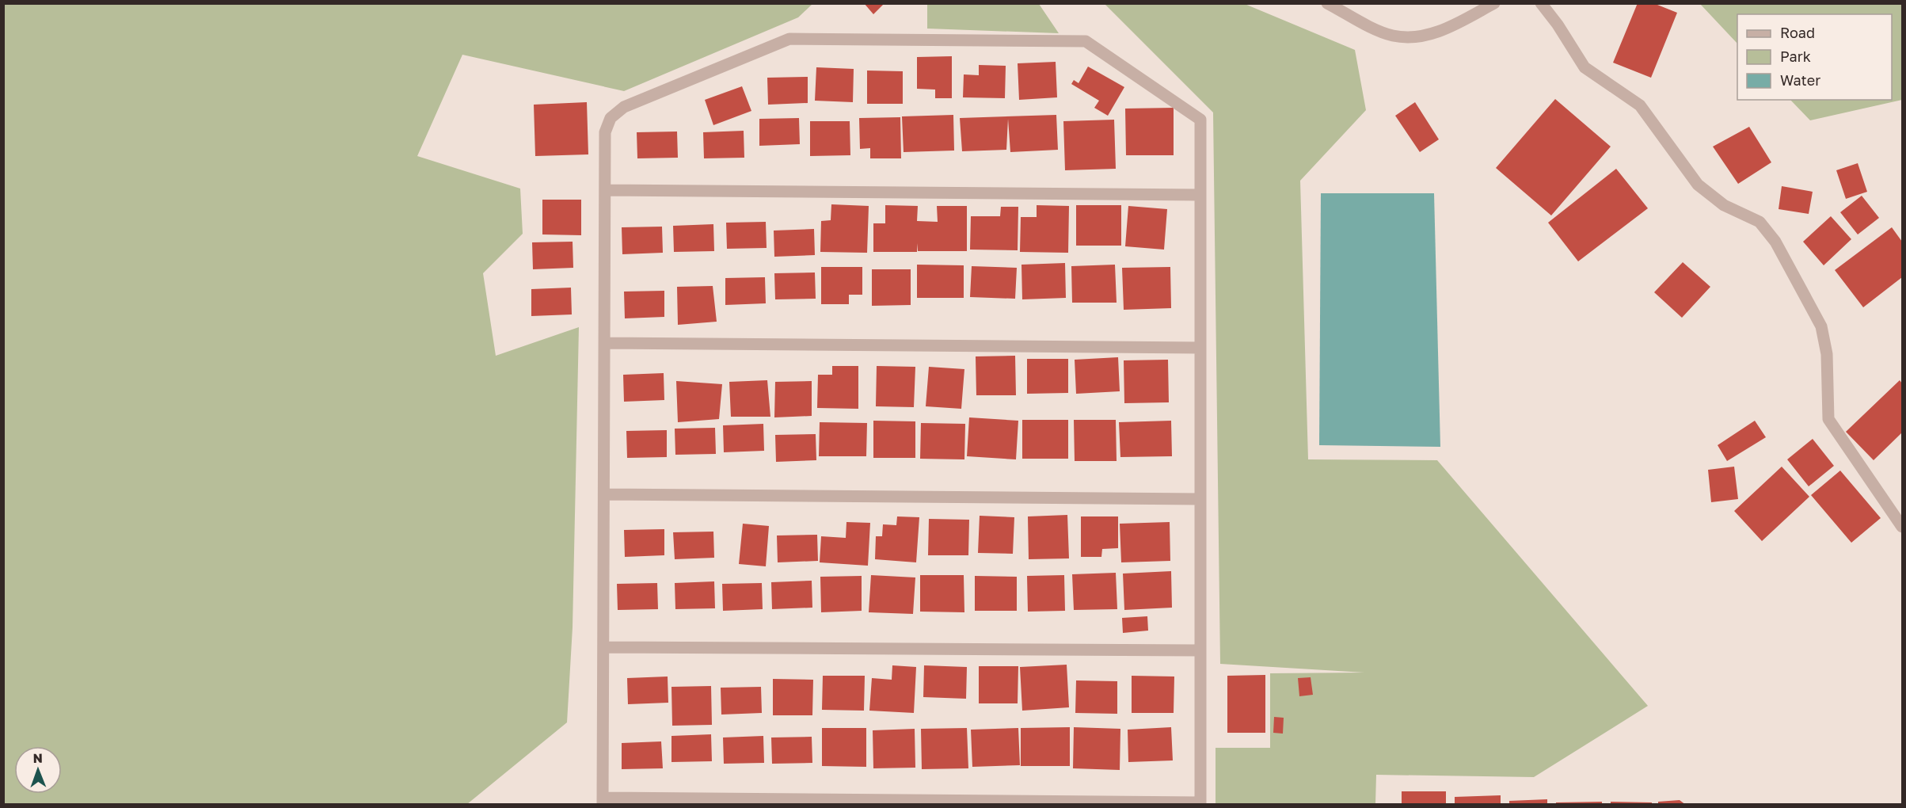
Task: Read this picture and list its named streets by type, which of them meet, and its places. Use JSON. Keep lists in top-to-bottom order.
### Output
{
  "legend": ["Road", "Park", "Water"],
  "north": "top"
}
